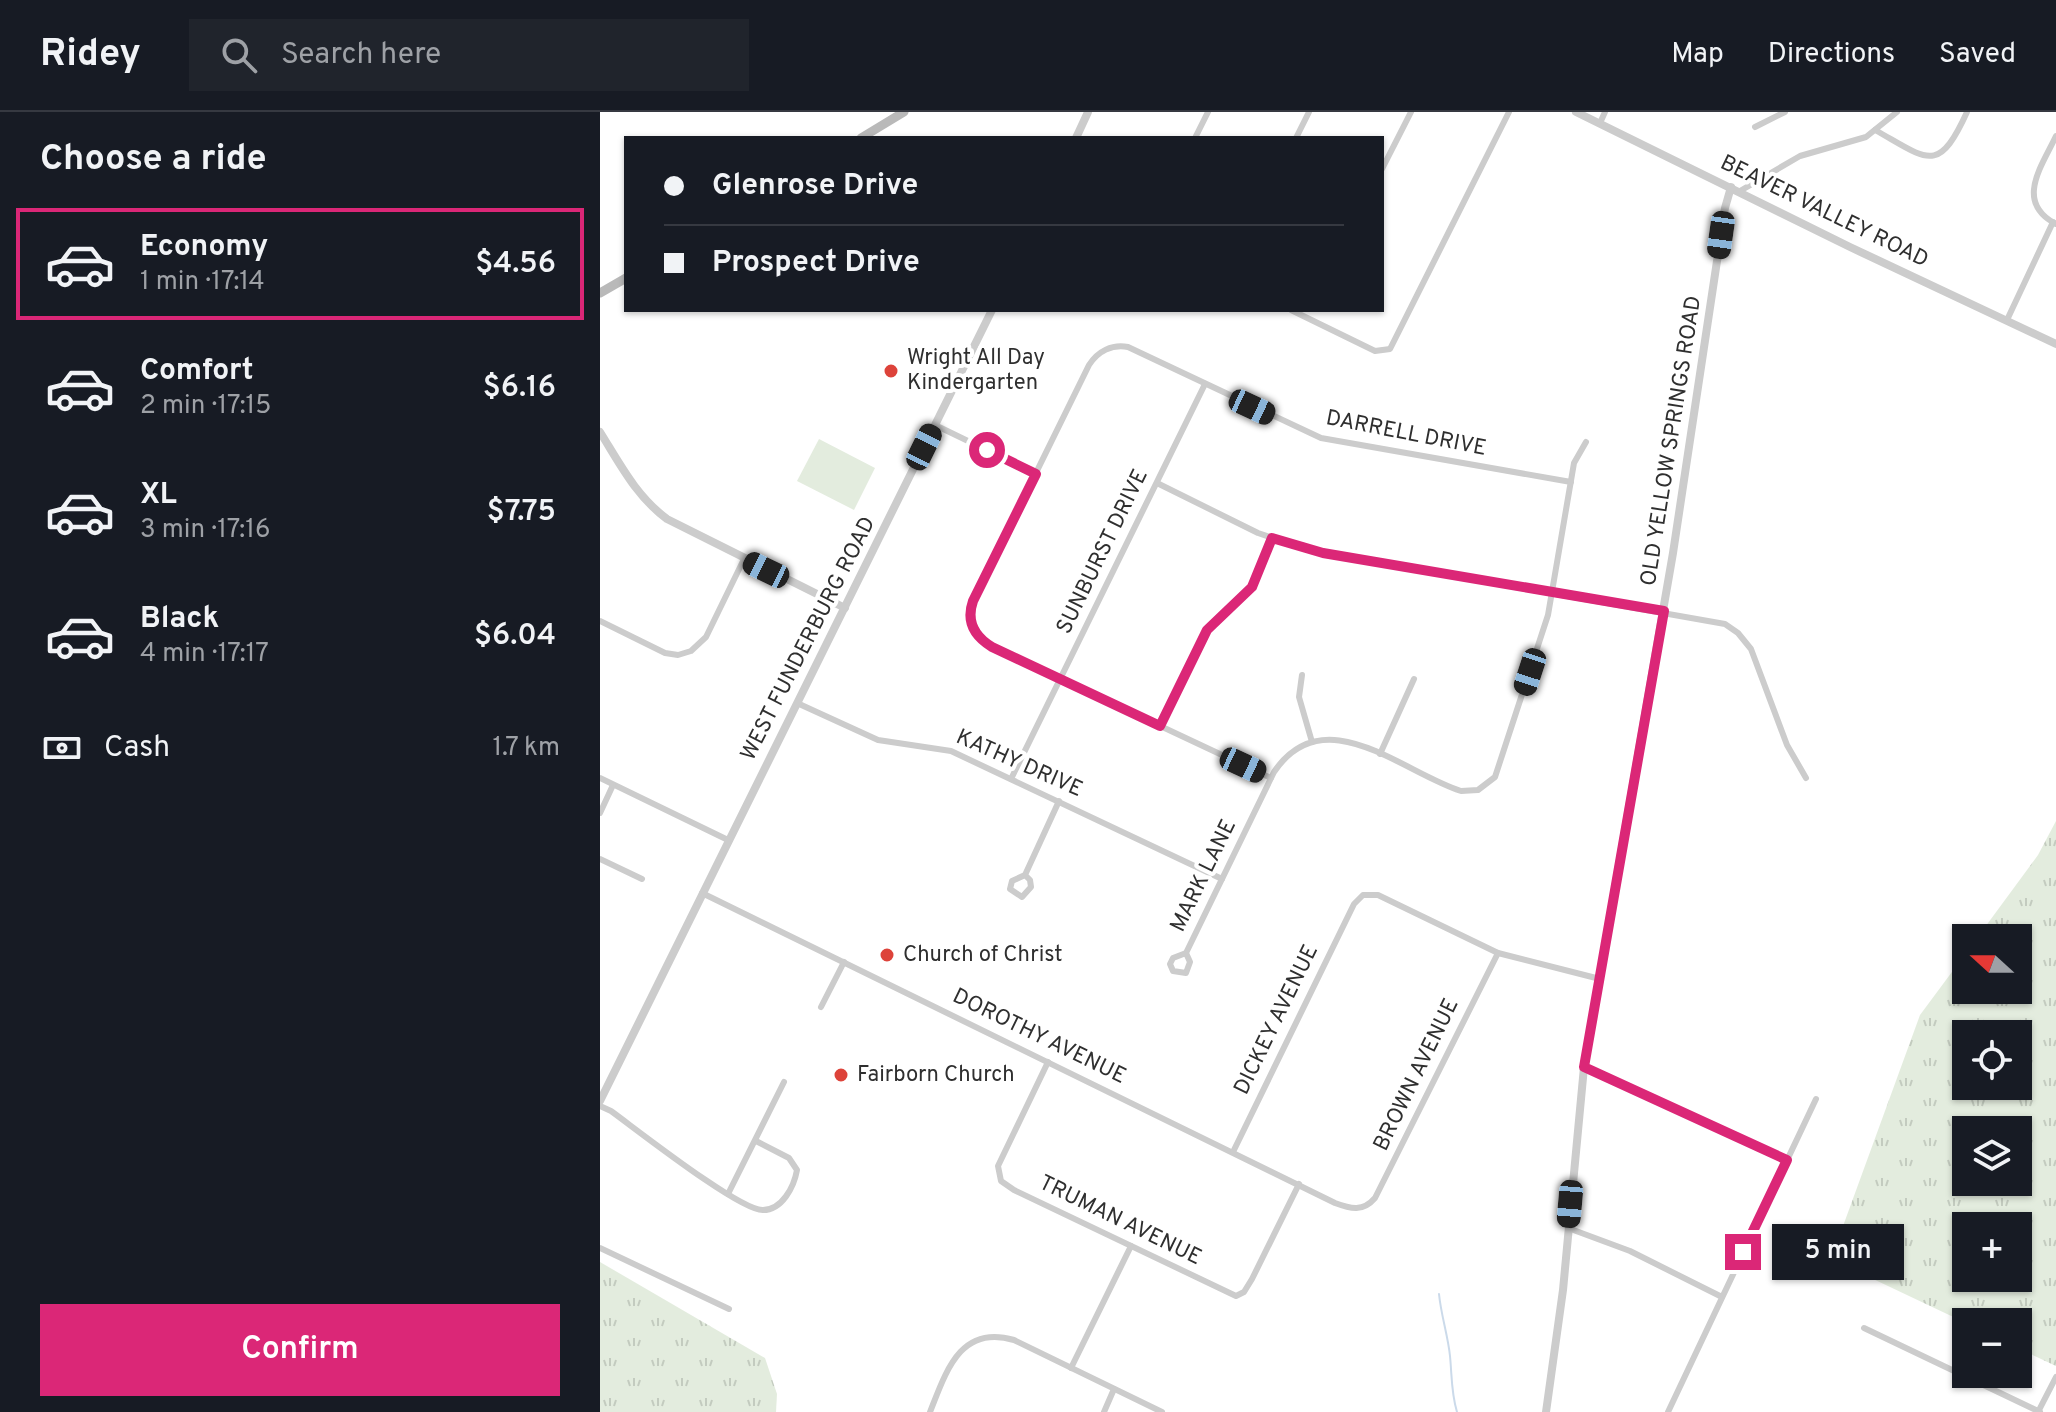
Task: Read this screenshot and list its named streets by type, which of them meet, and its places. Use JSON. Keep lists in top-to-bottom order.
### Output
{
  "streets": {
    "street": [
      "BEAVER VALLEY ROAD",
      "DARRELL DRIVE",
      "OLD YELLOW SPRINGS ROAD",
      "SUNBURST DRIVE",
      "WEST FUNDERBURG ROAD",
      "KATHY DRIVE",
      "MARK LANE",
      "DICKEY AVENUE",
      "DOROTHY AVENUE",
      "BROWN AVENUE",
      "TRUMAN AVENUE"
    ]
  },
  "crossings": [
    ["BEAVER VALLEY ROAD", "OLD YELLOW SPRINGS ROAD"],
    ["DARRELL DRIVE", "SUNBURST DRIVE"],
    ["SUNBURST DRIVE", "KATHY DRIVE"],
    ["WEST FUNDERBURG ROAD", "KATHY DRIVE"],
    ["WEST FUNDERBURG ROAD", "DOROTHY AVENUE"],
    ["KATHY DRIVE", "MARK LANE"],
    ["DICKEY AVENUE", "DOROTHY AVENUE"],
    ["DICKEY AVENUE", "BROWN AVENUE"],
    ["DOROTHY AVENUE", "BROWN AVENUE"],
    ["DOROTHY AVENUE", "TRUMAN AVENUE"]
  ],
  "places": ["Wright All Day Kindergarten", "Church of Christ", "Fairborn Church"],
  "north": "left",
  "page": {
    "header": "Ridey",
    "search": "Search here",
    "nav": ["Map", "Directions", "Saved"],
    "heading": "Choose a ride",
    "banner": ["Glenrose Drive", "Prospect Drive"],
    "list": [
      {
        "name": "Economy",
        "note": "1 min · 17:14",
        "value": "$4.56"
      },
      {
        "name": "Comfort",
        "note": "2 min · 17:15",
        "value": "$6.16"
      },
      {
        "name": "XL",
        "note": "3 min · 17:16",
        "value": "$7.75"
      },
      {
        "name": "Black",
        "note": "4 min · 17:17",
        "value": "$6.04"
      }
    ],
    "pay": ["Cash", "1.7 km"],
    "map_buttons": ["+", "−"],
    "bubble": "5 min",
    "buttons": "Confirm"
  }
}
